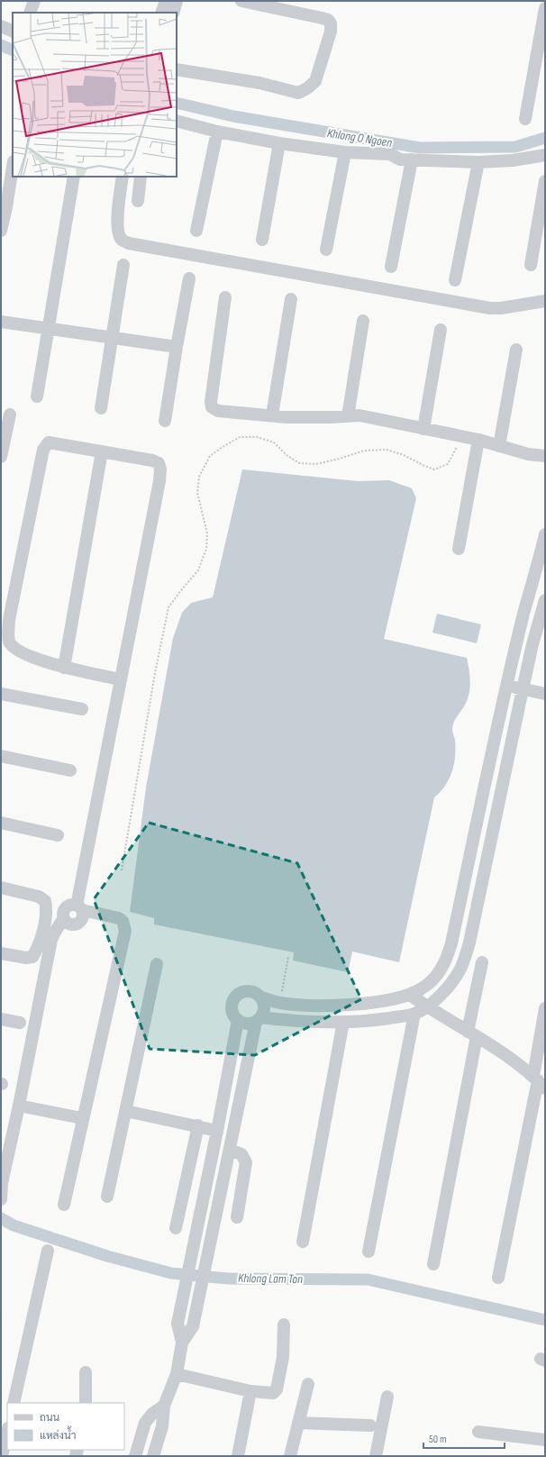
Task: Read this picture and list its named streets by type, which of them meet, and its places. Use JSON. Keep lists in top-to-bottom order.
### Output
{
  "water": ["Khlong O Ngoen", "Khlong Lam Ton"],
  "legend": ["ถนน", "แหล่งน้ำ"],
  "scale_bar": "50 m"
}
